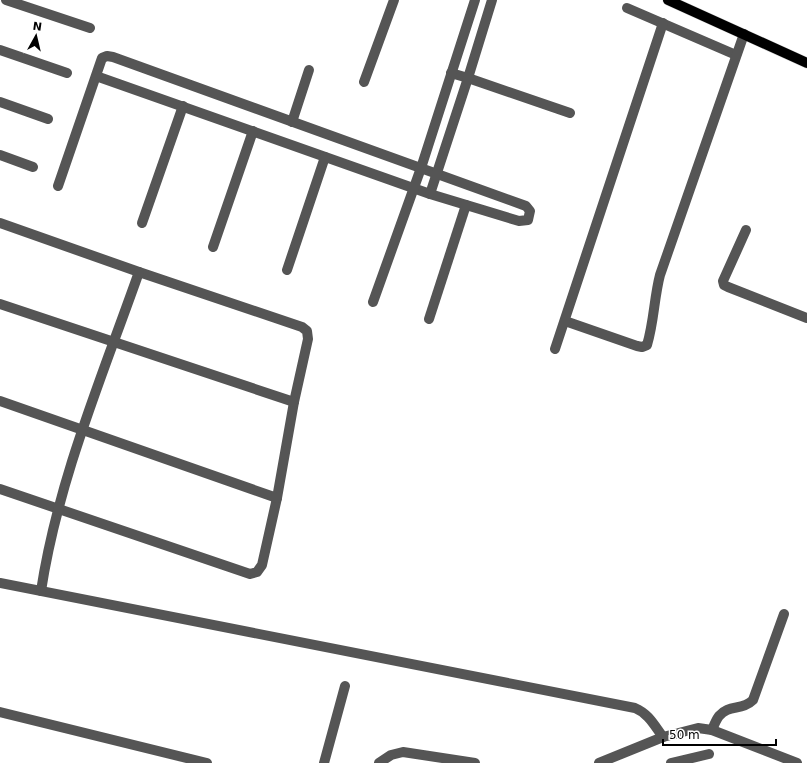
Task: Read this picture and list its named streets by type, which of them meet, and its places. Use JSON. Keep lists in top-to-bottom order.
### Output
{
  "scale_bar": "50 m",
  "north": "top"
}
